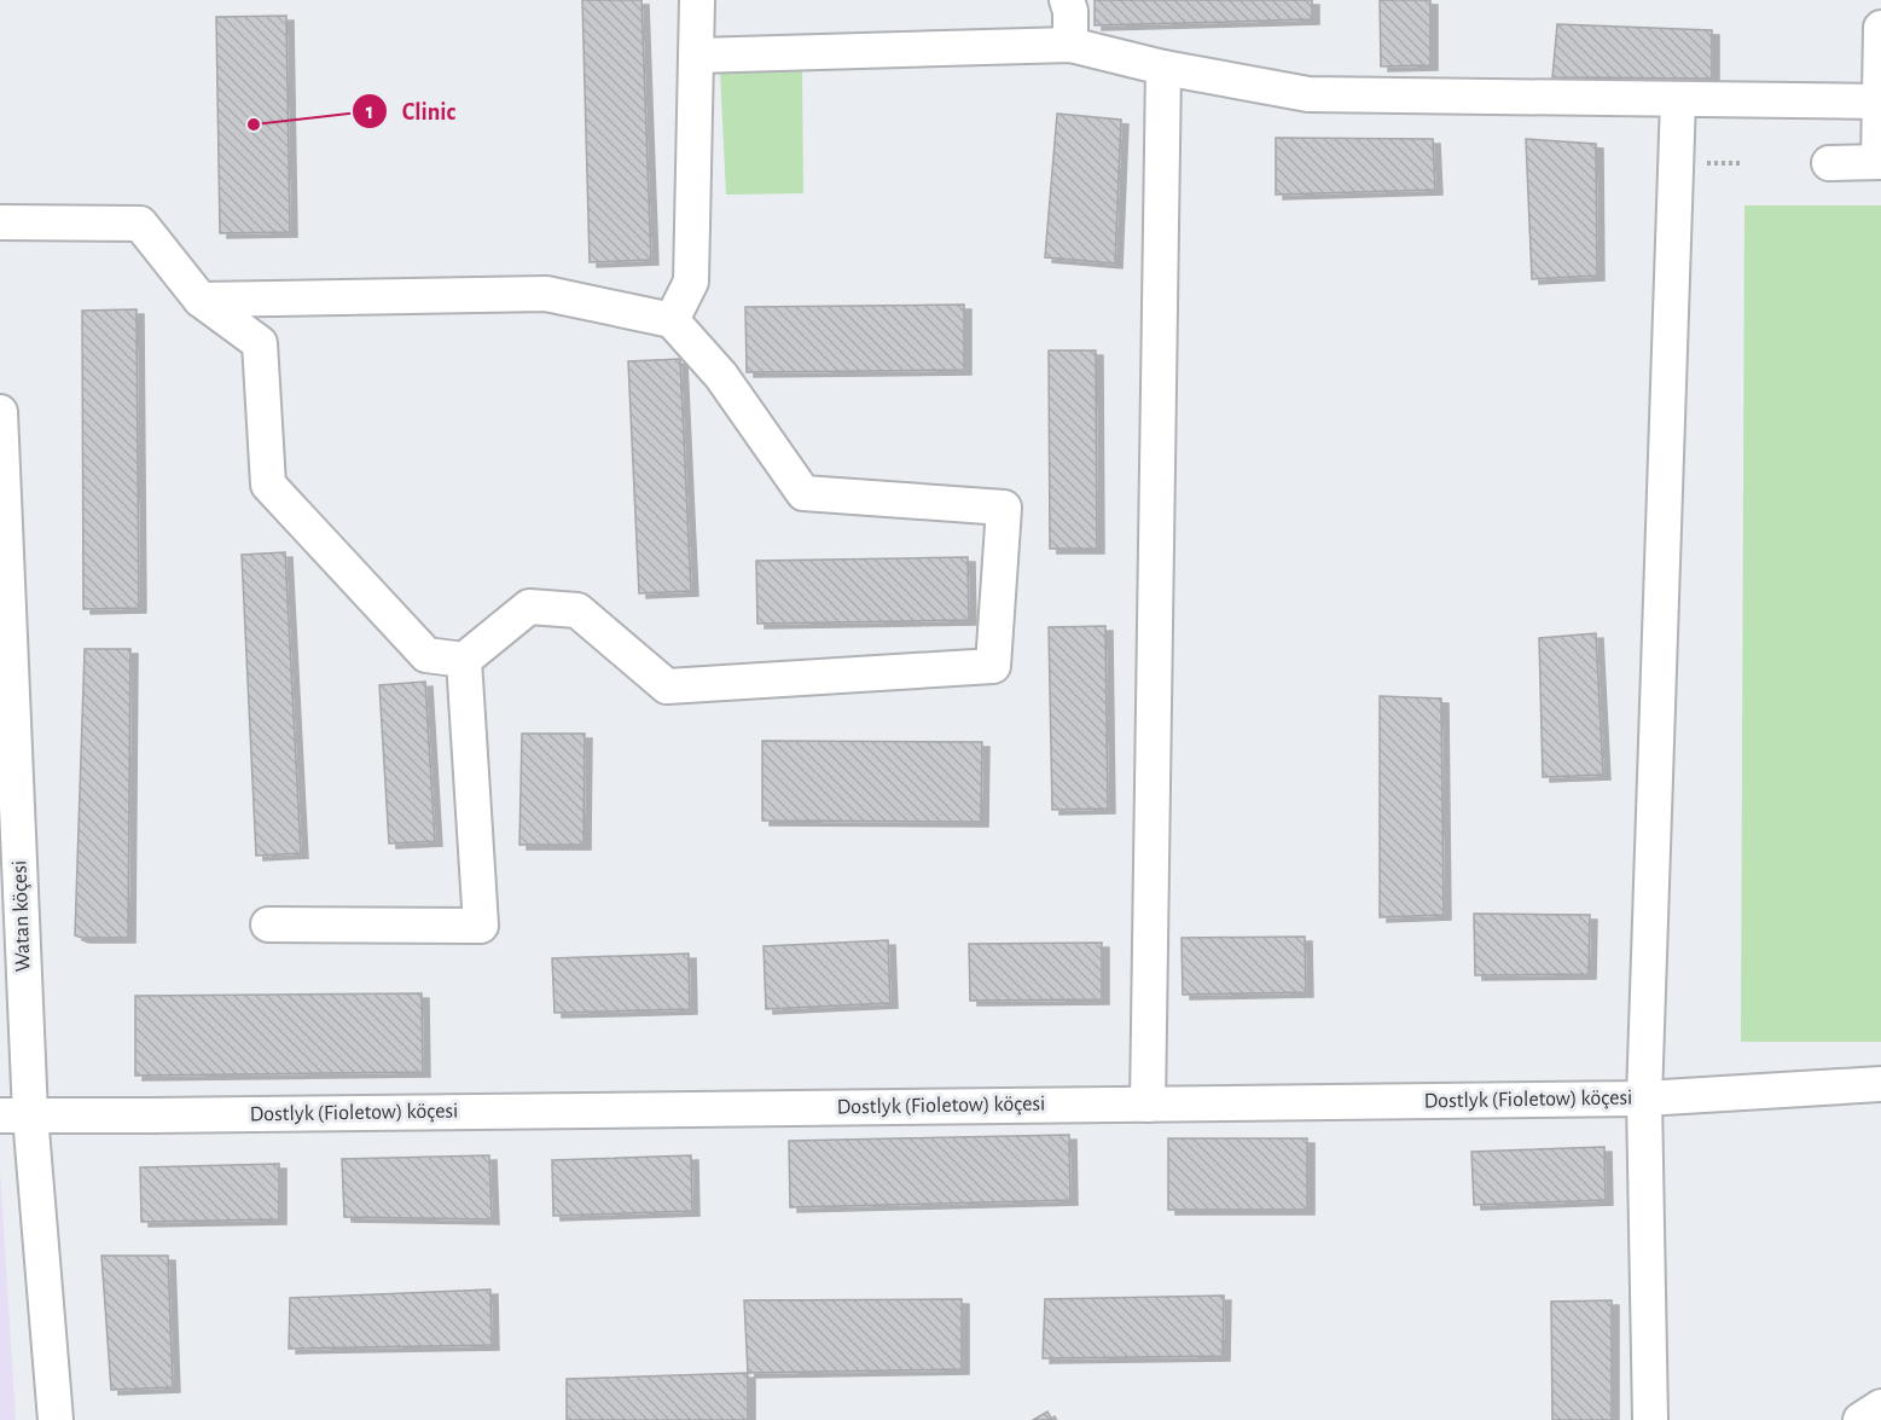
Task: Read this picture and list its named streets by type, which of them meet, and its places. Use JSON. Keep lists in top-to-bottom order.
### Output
{
  "streets": {
    "street": ["Watan köçesi", "Dostlyk (Fioletow) köçesi"]
  },
  "crossings": [
    ["Watan köçesi", "Dostlyk (Fioletow) köçesi"]
  ],
  "places": ["Clinic"]
}
